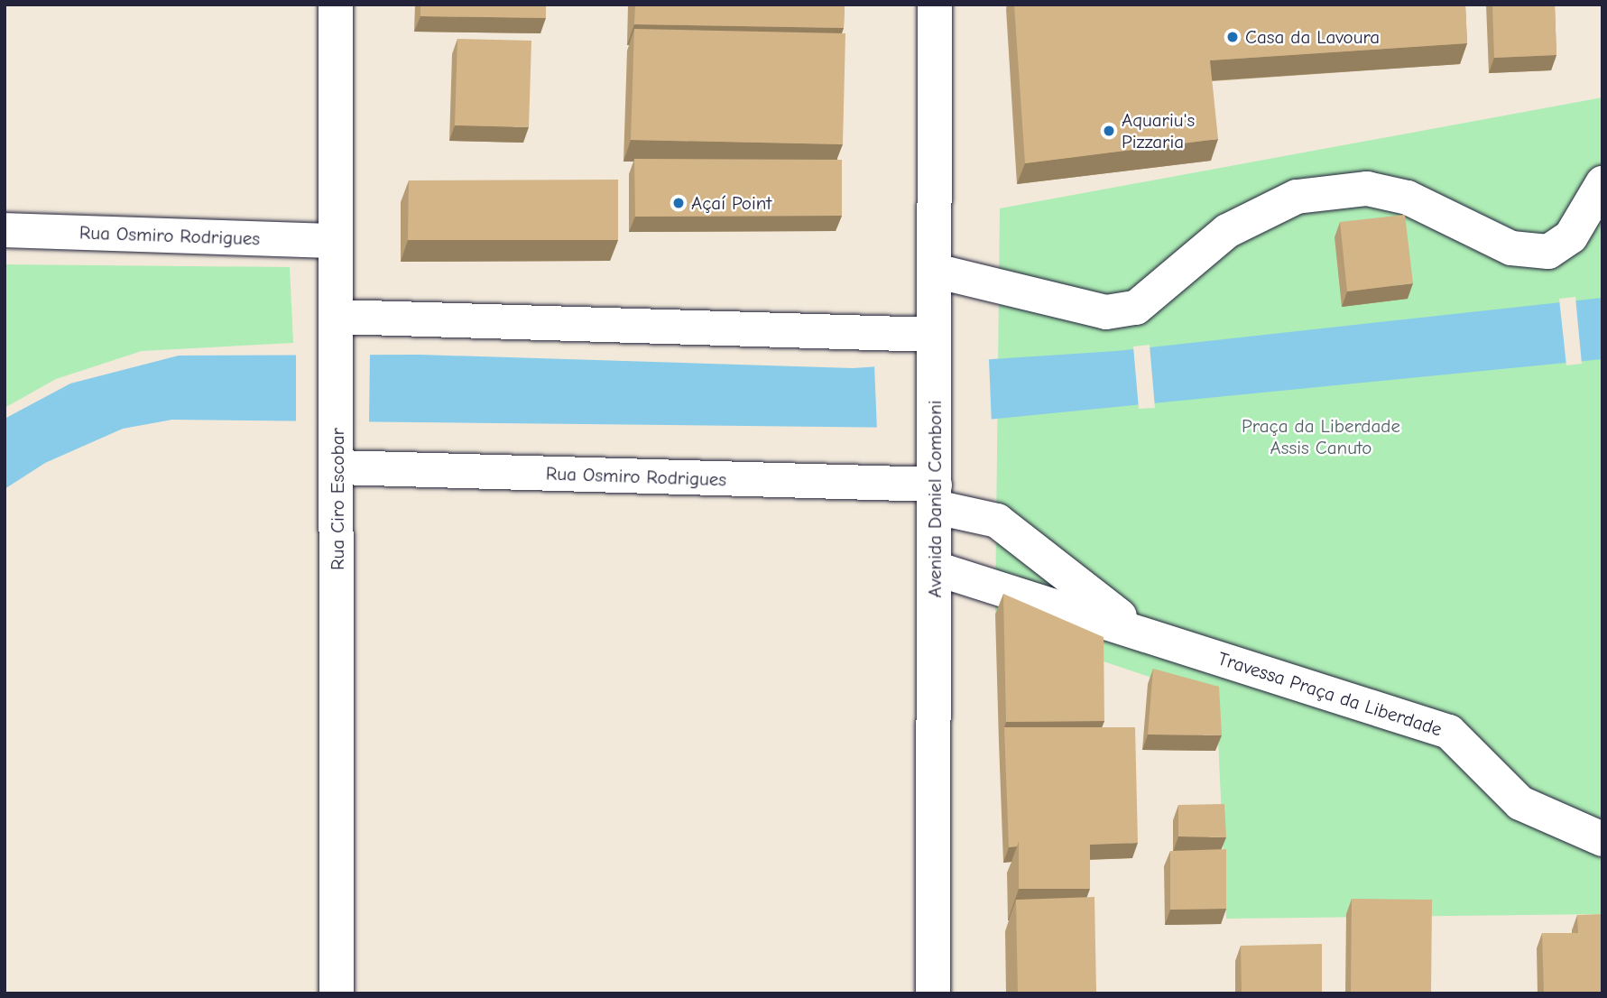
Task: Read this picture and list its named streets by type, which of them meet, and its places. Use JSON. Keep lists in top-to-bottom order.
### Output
{
  "streets": {
    "street": [
      "Rua Osmiro Rodrigues",
      "Rua Ciro Escobar",
      "Avenida Daniel Comboni",
      "Travessa Praça da Liberdade"
    ]
  },
  "crossings": [
    ["Rua Osmiro Rodrigues", "Rua Ciro Escobar"],
    ["Rua Osmiro Rodrigues", "Avenida Daniel Comboni"],
    ["Rua Osmiro Rodrigues", "Travessa Praça da Liberdade"],
    ["Avenida Daniel Comboni", "Travessa Praça da Liberdade"]
  ],
  "parks": ["Praça da Liberdade Assis Canuto"],
  "places": ["Casa da Lavoura", "Aquariu's Pizzaria", "Açaí Point"]
}
